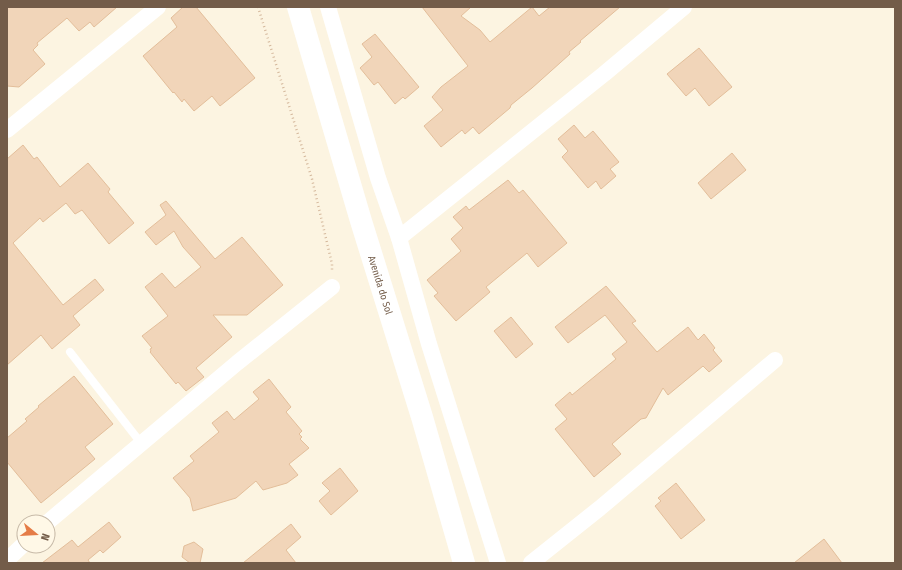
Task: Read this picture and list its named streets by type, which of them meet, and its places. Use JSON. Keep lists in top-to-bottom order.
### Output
{
  "streets": {
    "street": ["Avenida do Sol"]
  },
  "north": "right"
}
